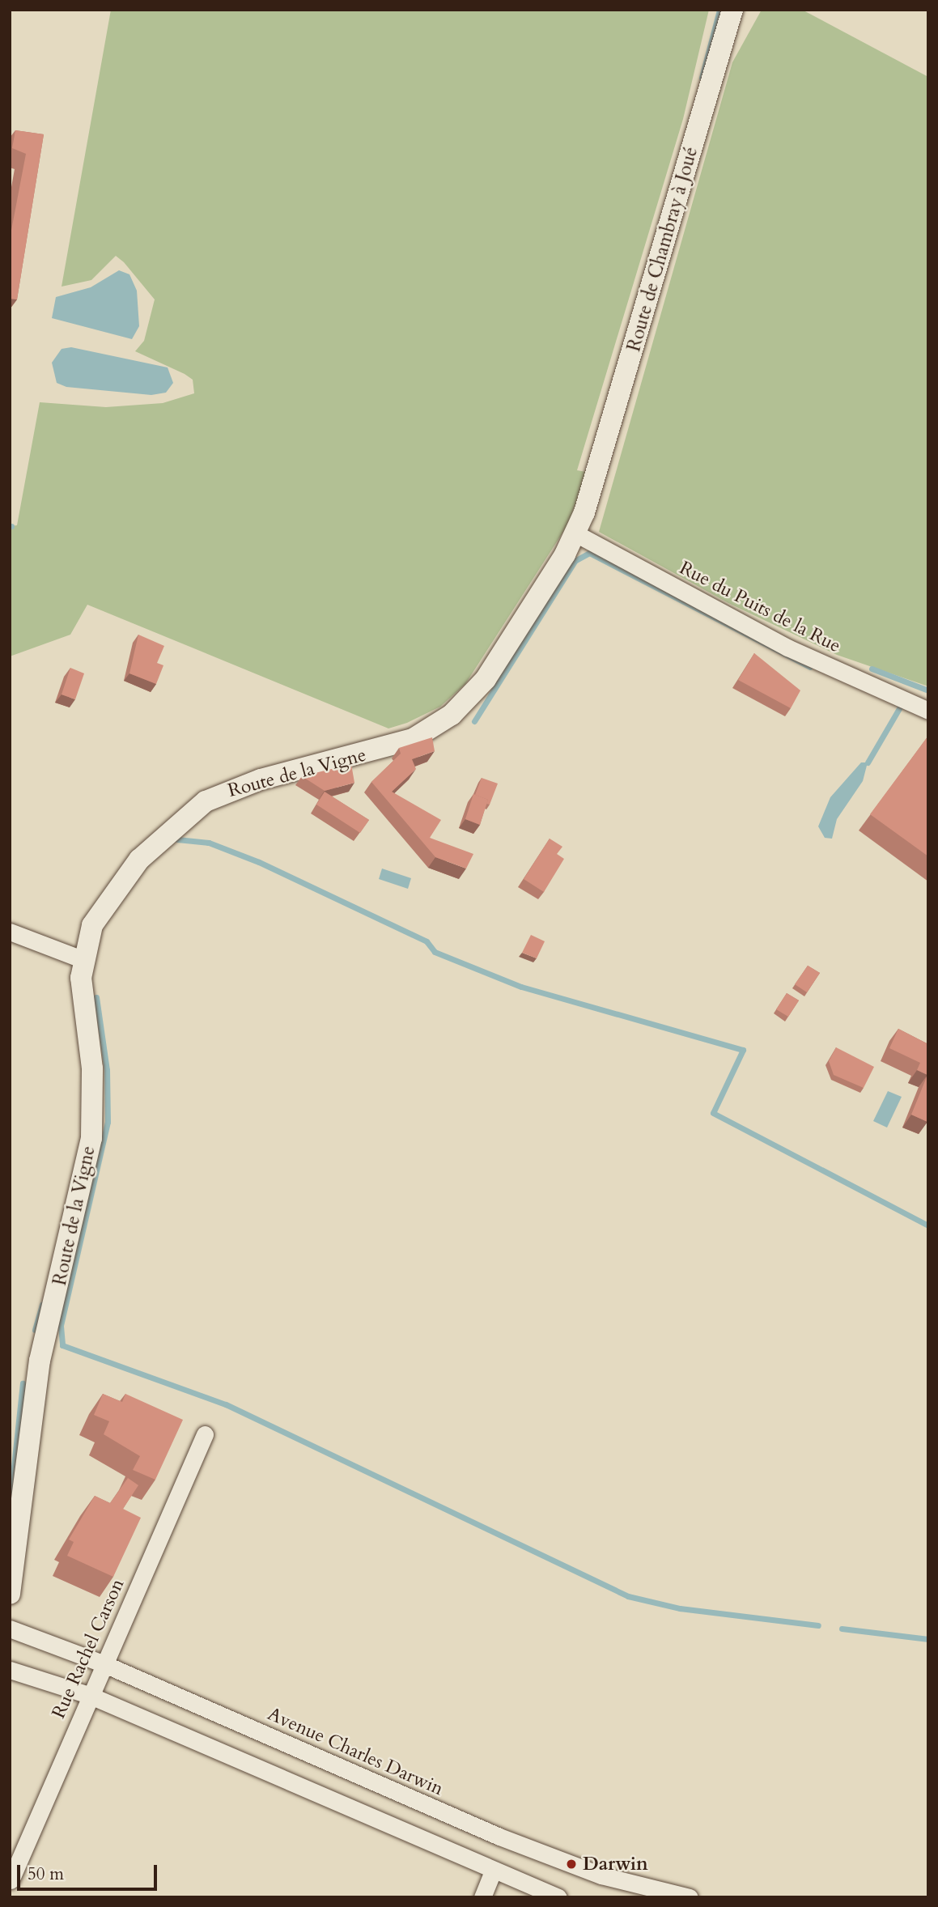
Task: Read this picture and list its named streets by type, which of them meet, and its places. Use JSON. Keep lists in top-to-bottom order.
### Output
{
  "streets": {
    "street": [
      "Route de Chambray à Joué",
      "Rue du Puits de la Rue",
      "Route de la Vigne",
      "Rue Rachel Carson",
      "Avenue Charles Darwin"
    ]
  },
  "crossings": [
    ["Route de Chambray à Joué", "Route de la Vigne"],
    ["Rue du Puits de la Rue", "Route de la Vigne"],
    ["Rue Rachel Carson", "Avenue Charles Darwin"]
  ],
  "places": ["Darwin"],
  "scale_bar": "50 m"
}
